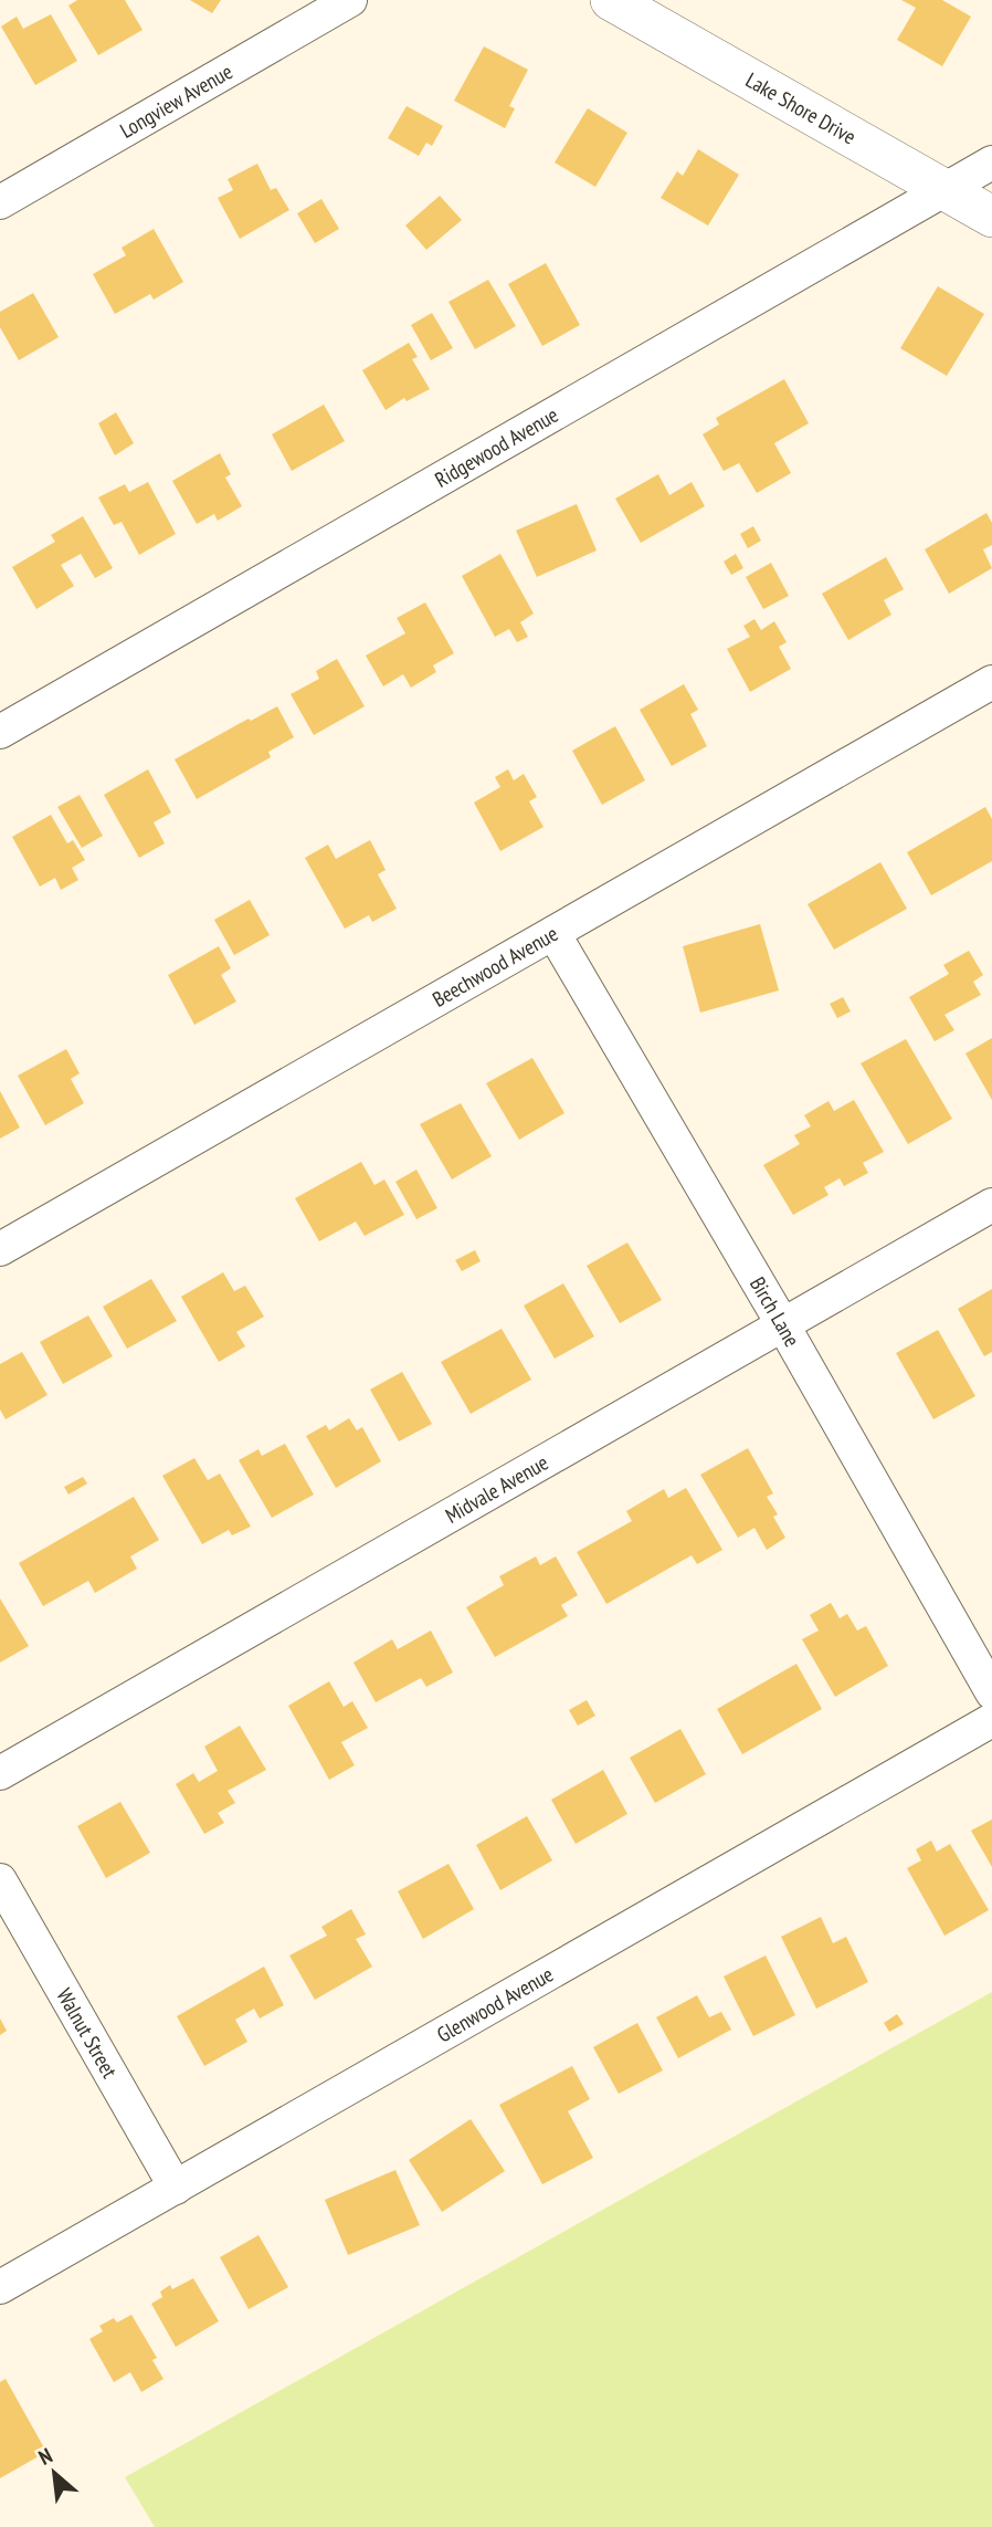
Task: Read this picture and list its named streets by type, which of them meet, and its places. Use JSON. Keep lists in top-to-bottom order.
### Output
{
  "streets": {
    "street": [
      "Longview Avenue",
      "Lake Shore Drive",
      "Ridgewood Avenue",
      "Beechwood Avenue",
      "Birch Lane",
      "Midvale Avenue",
      "Glenwood Avenue",
      "Walnut Street"
    ]
  },
  "crossings": [
    ["Lake Shore Drive", "Ridgewood Avenue"],
    ["Beechwood Avenue", "Birch Lane"],
    ["Birch Lane", "Midvale Avenue"],
    ["Glenwood Avenue", "Walnut Street"]
  ],
  "north": "top left"
}
